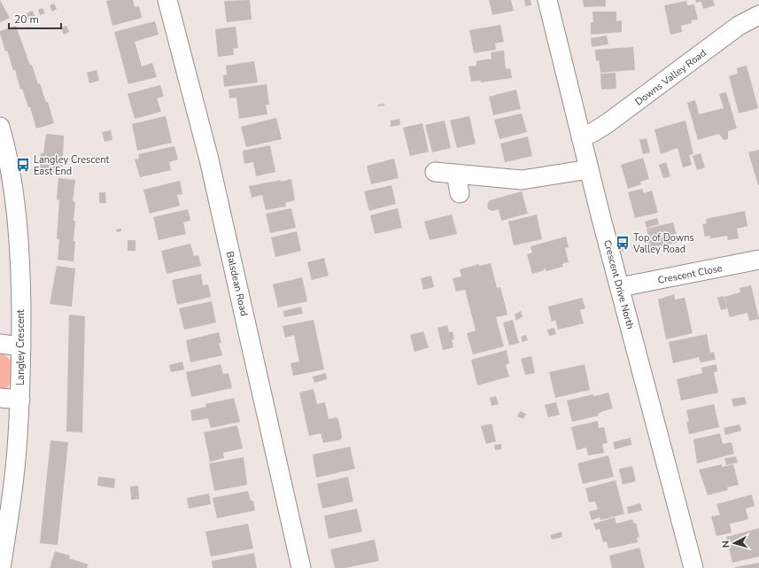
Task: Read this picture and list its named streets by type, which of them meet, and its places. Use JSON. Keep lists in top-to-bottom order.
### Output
{
  "streets": {
    "street": [
      "Downs Valley Road",
      "Crescent Close",
      "Balsdean Road",
      "Crescent Drive North",
      "Langley Crescent"
    ]
  },
  "crossings": [
    ["Downs Valley Road", "Crescent Drive North"],
    ["Crescent Close", "Crescent Drive North"]
  ],
  "places": {
    "bus stop": ["Langley Crescent East End", "Top of Downs Valley Road"]
  },
  "scale_bar": "20 m",
  "north": "left"
}
